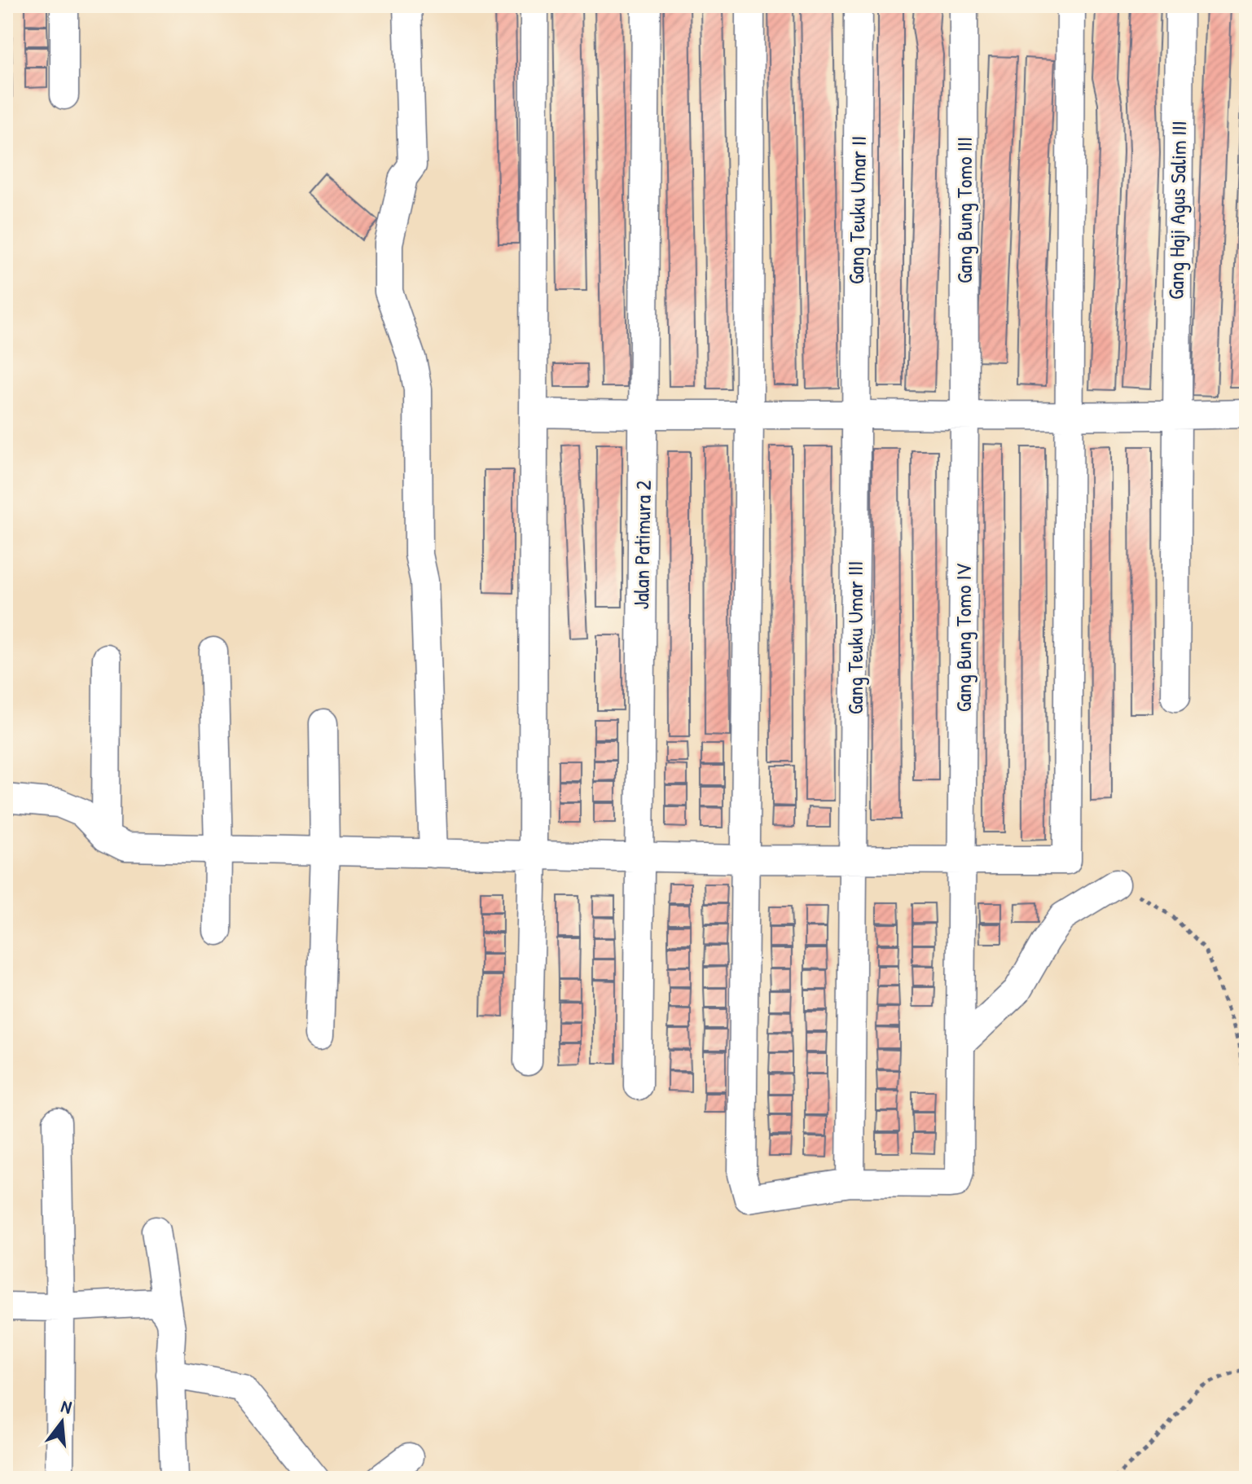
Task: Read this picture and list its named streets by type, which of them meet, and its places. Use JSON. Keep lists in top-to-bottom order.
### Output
{
  "streets": {
    "street": [
      "Gang Teuku Umar II",
      "Gang Bung Tomo III",
      "Gang Haji Agus Salim III",
      "Jalan Patimura 2",
      "Gang Teuku Umar III",
      "Gang Bung Tomo IV"
    ]
  },
  "crossings": [
    ["Gang Teuku Umar II", "Gang Teuku Umar III"],
    ["Gang Bung Tomo III", "Gang Bung Tomo IV"],
    ["Gang Teuku Umar III", "Gang Bung Tomo IV"]
  ],
  "north": "top"
}
